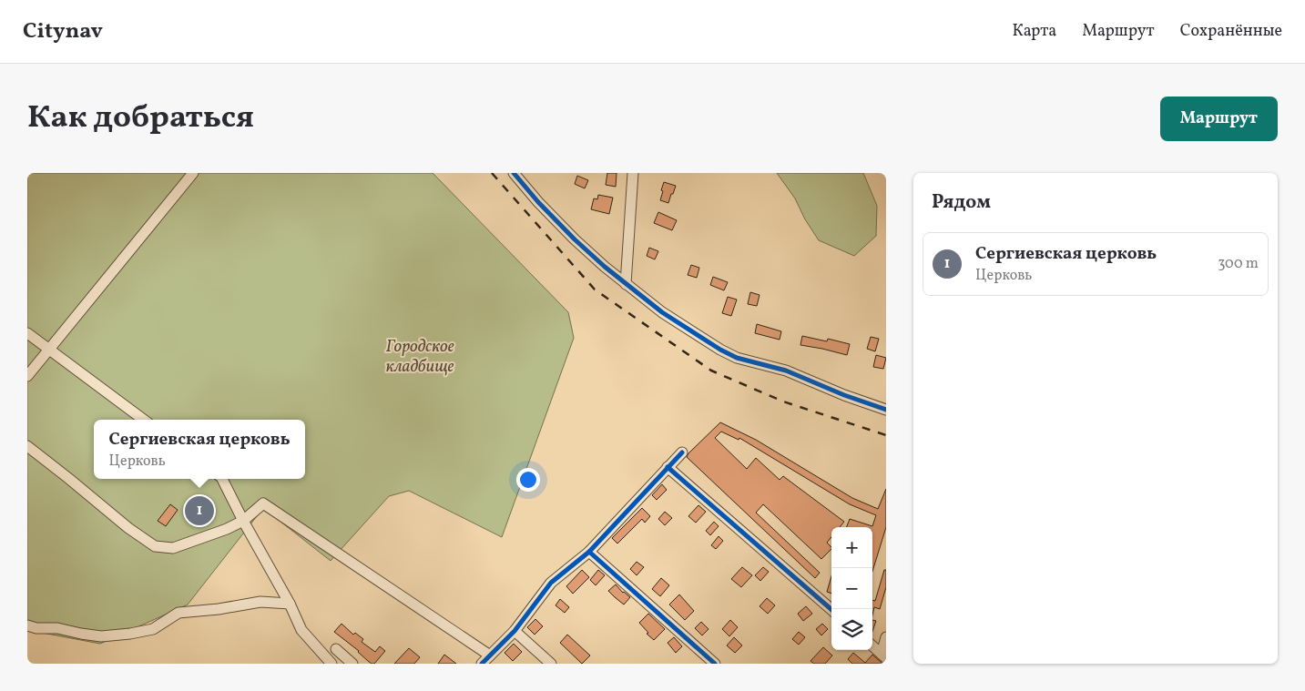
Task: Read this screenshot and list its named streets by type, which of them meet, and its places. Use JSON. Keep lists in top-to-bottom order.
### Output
{
  "parks": ["Городское кладбище"],
  "page": {
    "header": "Citynav",
    "nav": ["Карта", "Маршрут", "Сохранённые"],
    "title": "Как добраться",
    "buttons": "Маршрут",
    "heading": "Рядом",
    "list": [
      {
        "mark": "1",
        "name": "Сергиевская церковь",
        "note": "Церковь",
        "value": "300 m"
      }
    ],
    "popup": ["Сергиевская церковь", "Церковь"],
    "pins": "1",
    "map_buttons": ["+", "−"]
  }
}
